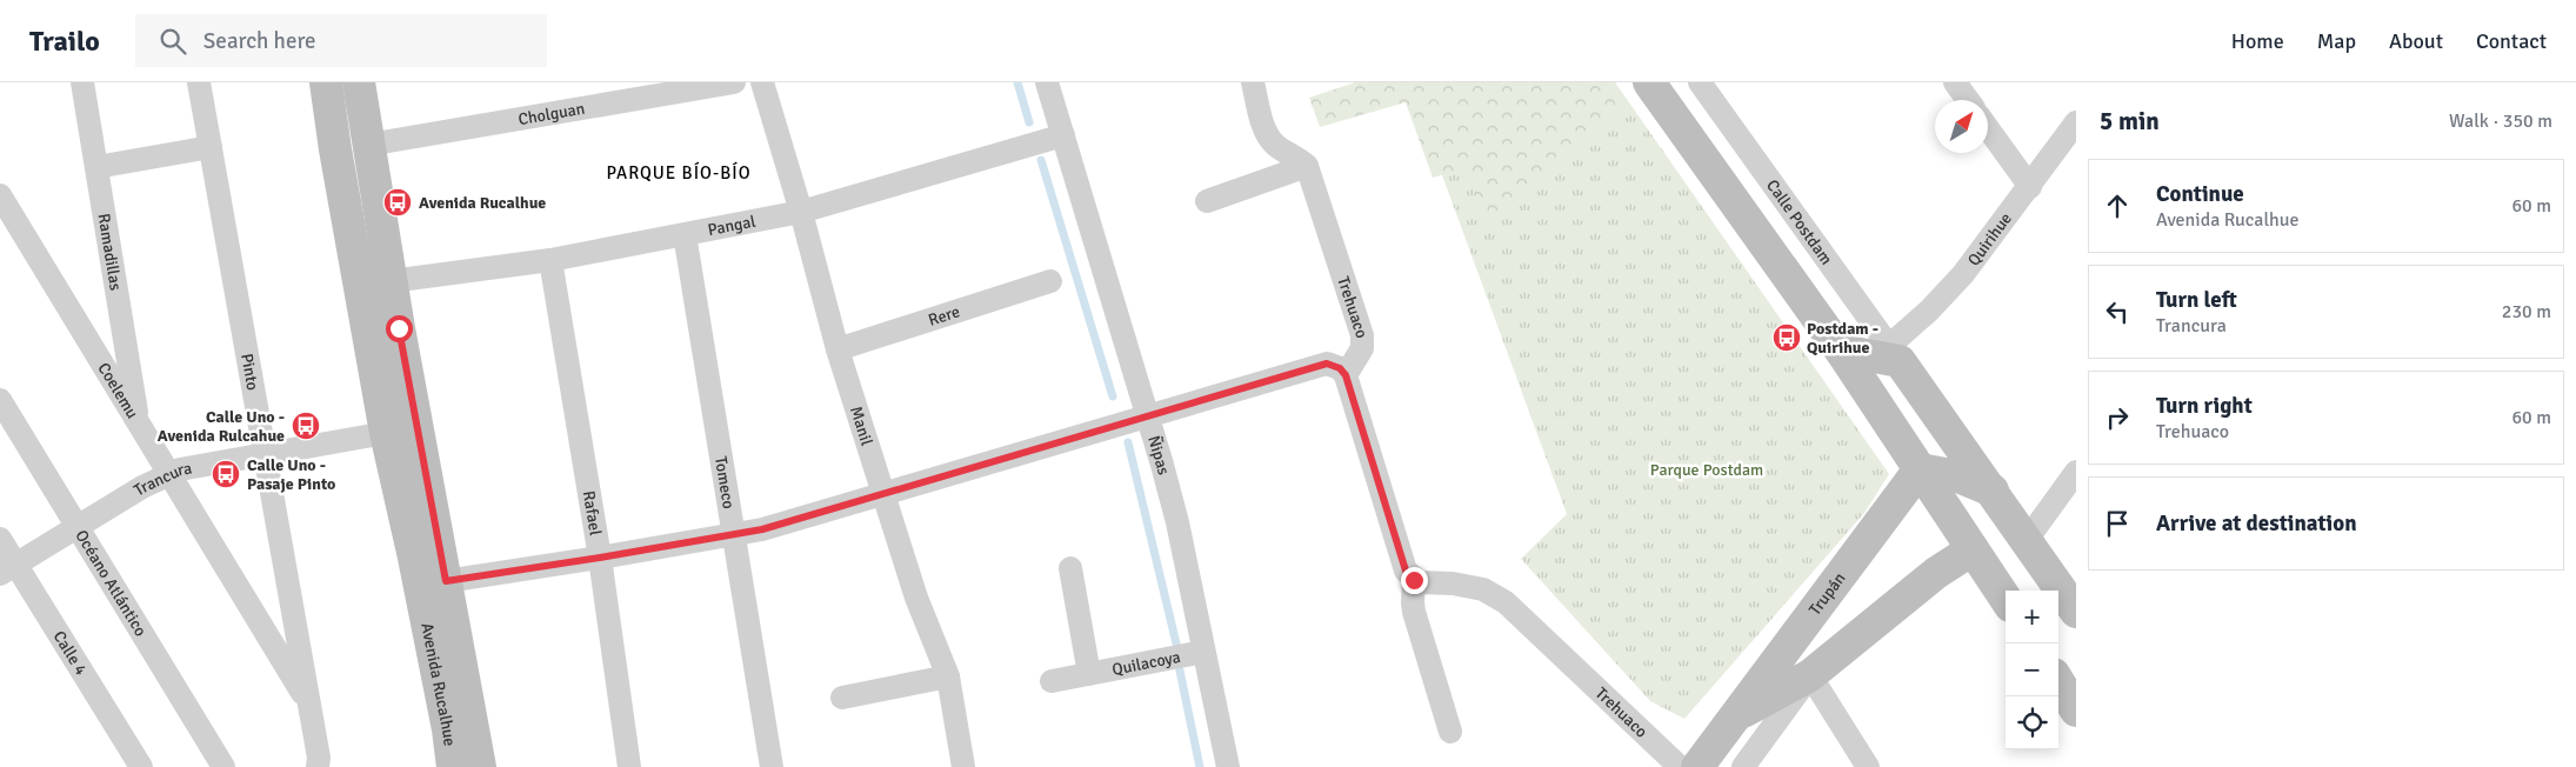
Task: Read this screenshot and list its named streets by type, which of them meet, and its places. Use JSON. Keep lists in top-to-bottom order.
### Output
{
  "streets": {
    "street": [
      "Cholguan",
      "Calle Postdam",
      "Pangal",
      "Quirihue",
      "Ramadillas",
      "Trehuaco",
      "Rere",
      "Pinto",
      "Coelemu",
      "Manil",
      "Ñipas",
      "Trancura",
      "Tomeco",
      "Rafael",
      "Océano Atlántico",
      "Trupán",
      "Calle 4",
      "Quilacoya",
      "Avenida Rucalhue"
    ]
  },
  "crossings": [
    ["Cholguan", "Avenida Rucalhue"],
    ["Calle Postdam", "Quirihue"],
    ["Pangal", "Manil"],
    ["Pangal", "Ñipas"],
    ["Pangal", "Tomeco"],
    ["Pangal", "Rafael"],
    ["Pangal", "Avenida Rucalhue"],
    ["Ramadillas", "Coelemu"],
    ["Rere", "Manil"],
    ["Pinto", "Coelemu"],
    ["Pinto", "Trancura"],
    ["Coelemu", "Trancura"],
    ["Ñipas", "Quilacoya"],
    ["Trancura", "Océano Atlántico"],
    ["Trancura", "Calle 4"],
    ["Trancura", "Avenida Rucalhue"]
  ],
  "districts": ["PARQUE BÍO-BÍO"],
  "parks": ["Parque Postdam"],
  "places": {
    "bus stop": [
      "Avenida Rucalhue",
      "Postdam - Quirihue",
      "Calle Uno - Avenida Rulcahue",
      "Calle Uno - Pasaje Pinto"
    ]
  },
  "north": "top right",
  "page": {
    "header": "Trailo",
    "search": "Search here",
    "nav": [
      "Home",
      "Map",
      "About",
      "Contact"
    ],
    "heading": ["5 min", "Walk · 350 m"],
    "list": [
      ["Continue", "Avenida Rucalhue", "60 m"],
      ["Turn left", "Trancura", "230 m"],
      ["Turn right", "Trehuaco", "60 m"],
      "Arrive at destination"
    ],
    "map_buttons": ["+", "−"]
  }
}
